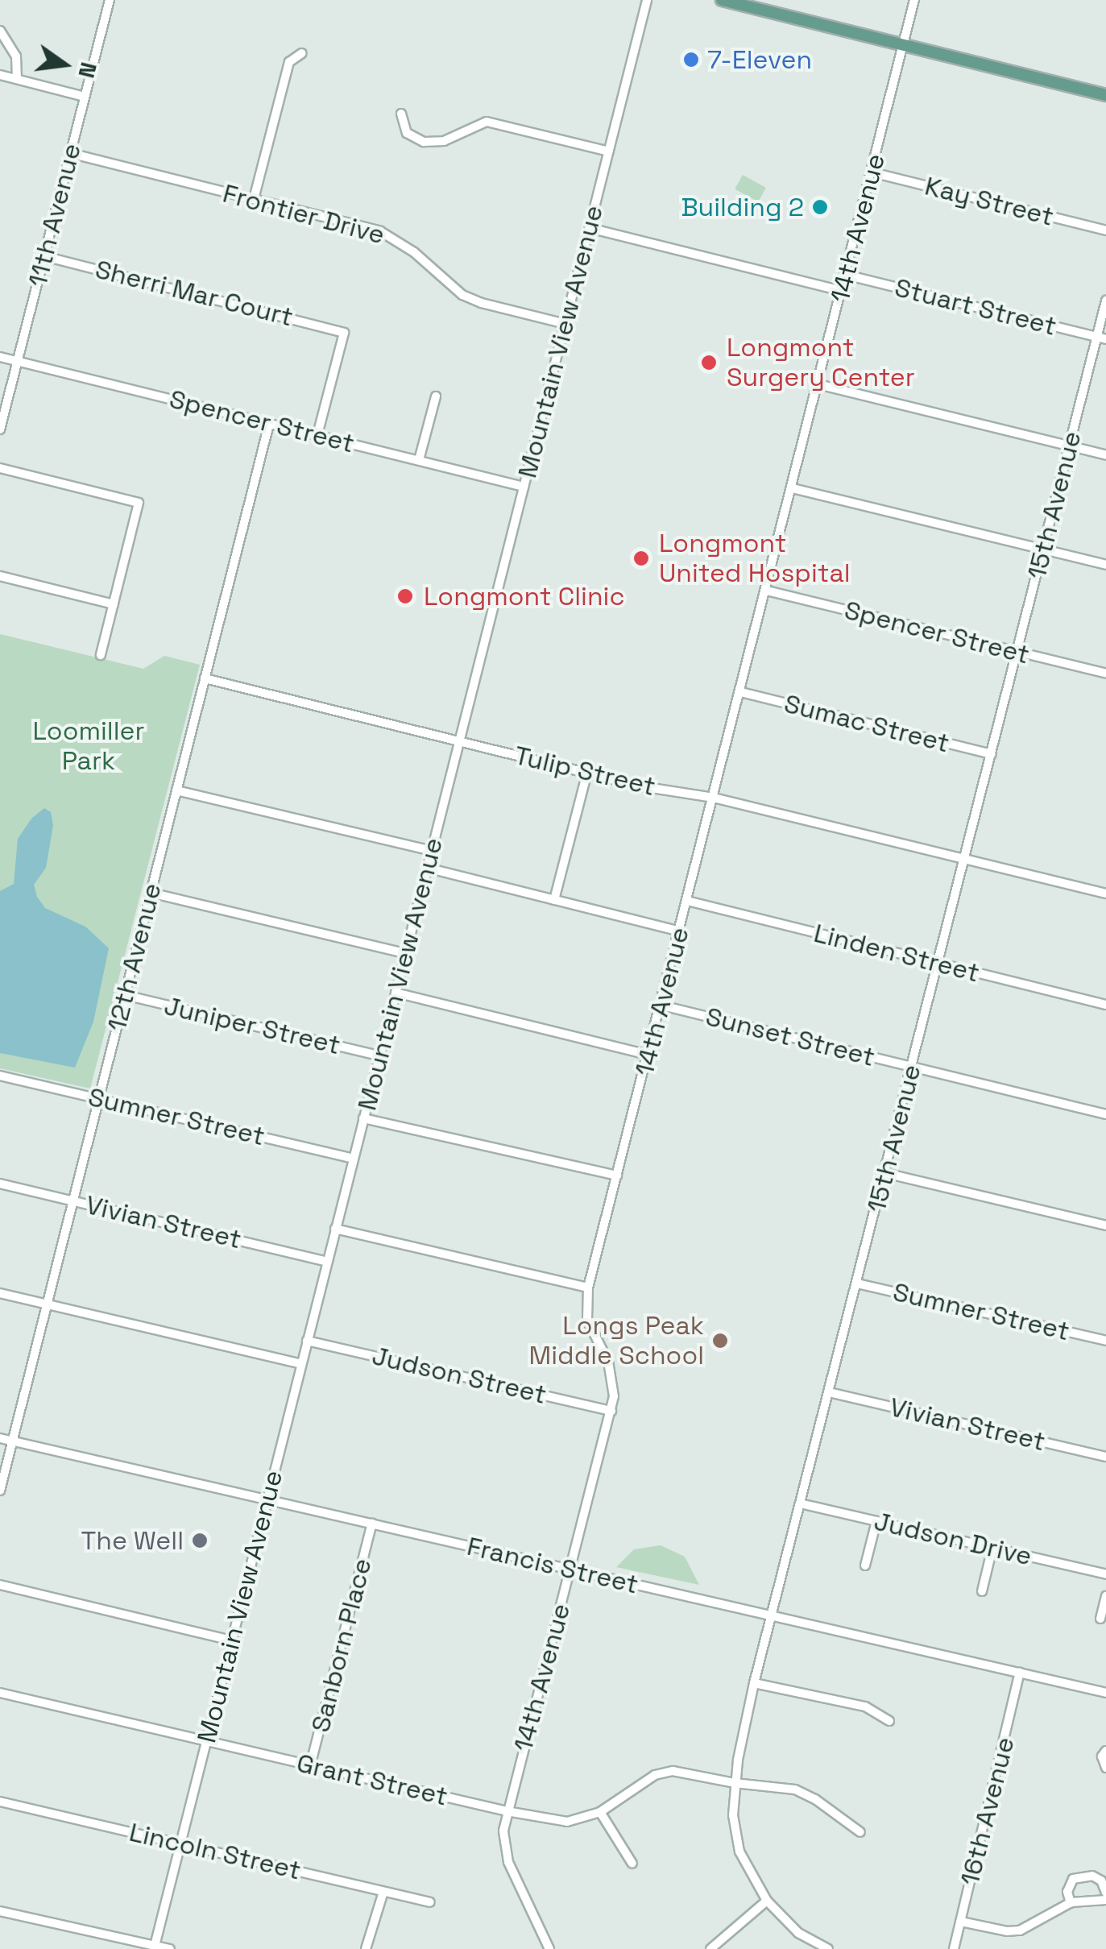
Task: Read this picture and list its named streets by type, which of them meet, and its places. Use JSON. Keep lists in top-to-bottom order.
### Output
{
  "streets": {
    "street": [
      "Kay Street",
      "Frontier Drive",
      "11th Avenue",
      "14th Avenue",
      "Sherri Mar Court",
      "Stuart Street",
      "Mountain View Avenue",
      "Spencer Street",
      "15th Avenue",
      "Sumac Street",
      "Tulip Street",
      "Linden Street",
      "12th Avenue",
      "Juniper Street",
      "Sunset Street",
      "Sumner Street",
      "Vivian Street",
      "Judson Street",
      "Judson Drive",
      "Francis Street",
      "Sanborn Place",
      "Grant Street",
      "16th Avenue",
      "Lincoln Street"
    ]
  },
  "crossings": [
    ["Kay Street", "14th Avenue"],
    ["Frontier Drive", "11th Avenue"],
    ["Frontier Drive", "Mountain View Avenue"],
    ["11th Avenue", "Sherri Mar Court"],
    ["11th Avenue", "Spencer Street"],
    ["14th Avenue", "Stuart Street"],
    ["14th Avenue", "Spencer Street"],
    ["14th Avenue", "Sumac Street"],
    ["14th Avenue", "Tulip Street"],
    ["14th Avenue", "Linden Street"],
    ["14th Avenue", "Sunset Street"],
    ["14th Avenue", "Judson Street"],
    ["14th Avenue", "Francis Street"],
    ["14th Avenue", "Grant Street"],
    ["Sherri Mar Court", "Spencer Street"],
    ["Stuart Street", "15th Avenue"],
    ["Mountain View Avenue", "Spencer Street"],
    ["Mountain View Avenue", "Tulip Street"],
    ["Mountain View Avenue", "Juniper Street"],
    ["Mountain View Avenue", "Sumner Street"],
    ["Mountain View Avenue", "Vivian Street"],
    ["Mountain View Avenue", "Judson Street"],
    ["Mountain View Avenue", "Francis Street"],
    ["Mountain View Avenue", "Grant Street"],
    ["Mountain View Avenue", "Lincoln Street"],
    ["Spencer Street", "15th Avenue"],
    ["Spencer Street", "12th Avenue"],
    ["15th Avenue", "Sumac Street"],
    ["15th Avenue", "Tulip Street"],
    ["15th Avenue", "Linden Street"],
    ["15th Avenue", "Sunset Street"],
    ["15th Avenue", "Sumner Street"],
    ["15th Avenue", "Vivian Street"],
    ["15th Avenue", "Judson Drive"],
    ["15th Avenue", "Francis Street"],
    ["15th Avenue", "Grant Street"],
    ["Tulip Street", "12th Avenue"],
    ["12th Avenue", "Juniper Street"],
    ["12th Avenue", "Sumner Street"],
    ["12th Avenue", "Vivian Street"],
    ["12th Avenue", "Francis Street"],
    ["Francis Street", "Sanborn Place"],
    ["Francis Street", "16th Avenue"],
    ["Sanborn Place", "Grant Street"]
  ],
  "parks": ["Loomiller Park"],
  "places": [
    "7-Eleven",
    "Building 2",
    "Longmont Surgery Center",
    "Longmont United Hospital",
    "Longmont Clinic",
    "Longs Peak Middle School",
    "The Well"
  ],
  "north": "right"
}
